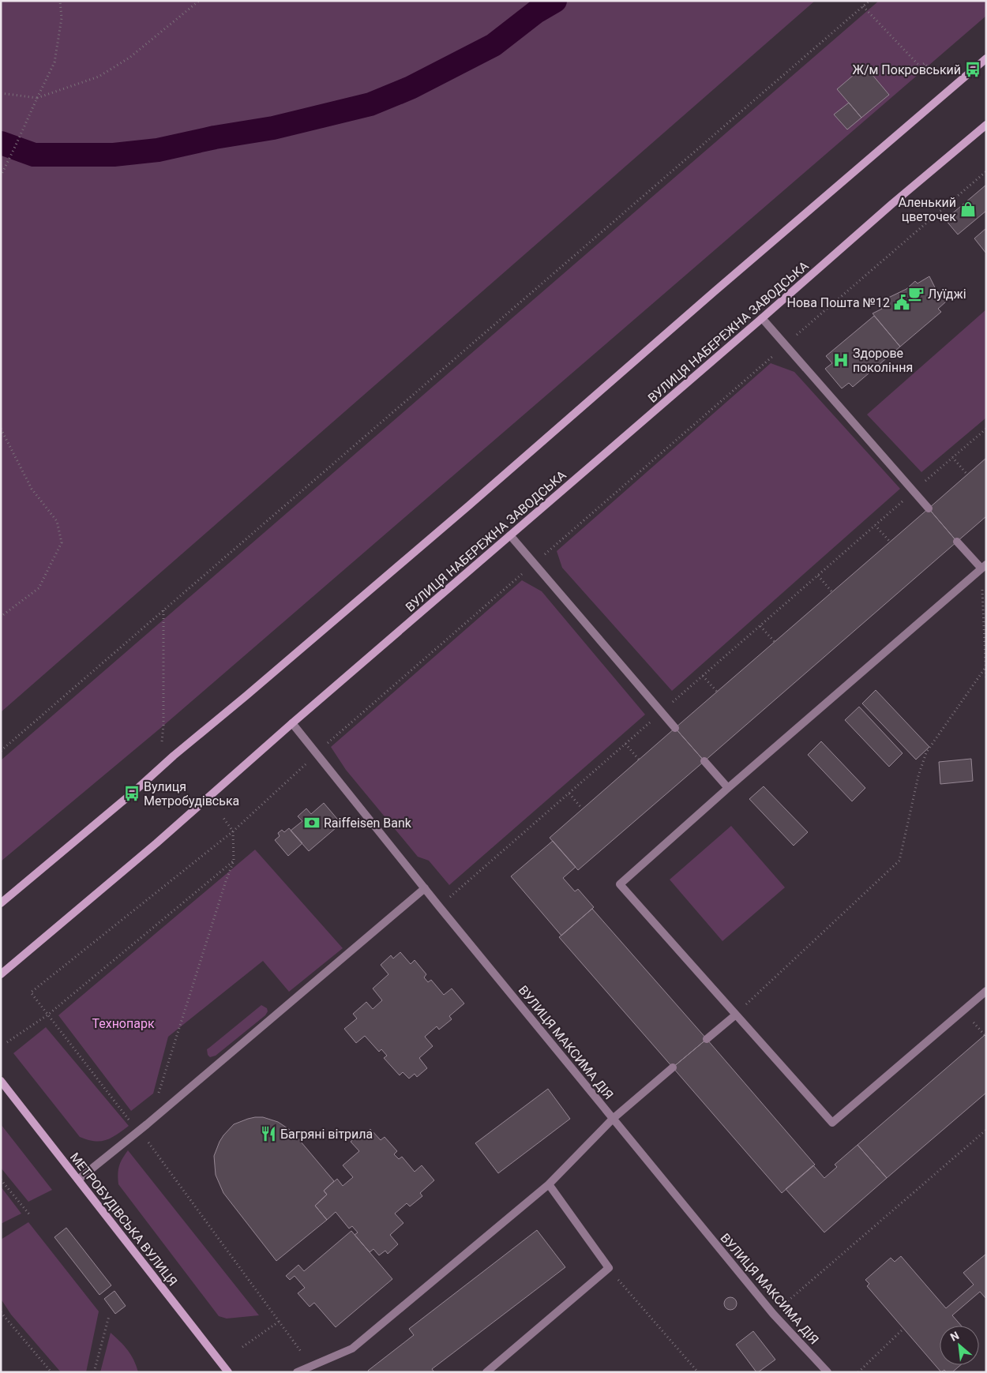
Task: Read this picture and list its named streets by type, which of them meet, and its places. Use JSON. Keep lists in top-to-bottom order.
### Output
{
  "streets": {
    "main road": ["ВУЛИЦЯ НАБЕРЕЖНА ЗАВОДСЬКА", "МЕТРОБУДІВСЬКА ВУЛИЦЯ"],
    "street": ["ВУЛИЦЯ МАКСИМА ДІЯ"]
  },
  "crossings": [
    ["ВУЛИЦЯ НАБЕРЕЖНА ЗАВОДСЬКА", "ВУЛИЦЯ МАКСИМА ДІЯ"]
  ],
  "parks": ["Технопарк"],
  "places": {
    "bus stop": ["Ж/м Покровський", "Вулиця Метробудівська"],
    "shop": ["Аленький цветочек"],
    "cafe": ["Луїджі"],
    "public building": ["Нова Пошта №12"],
    "hospital": ["Здорове покоління"],
    "bank": ["Raiffeisen Bank"],
    "restaurant": ["Багряні вітрила"]
  },
  "north": "top left"
}
